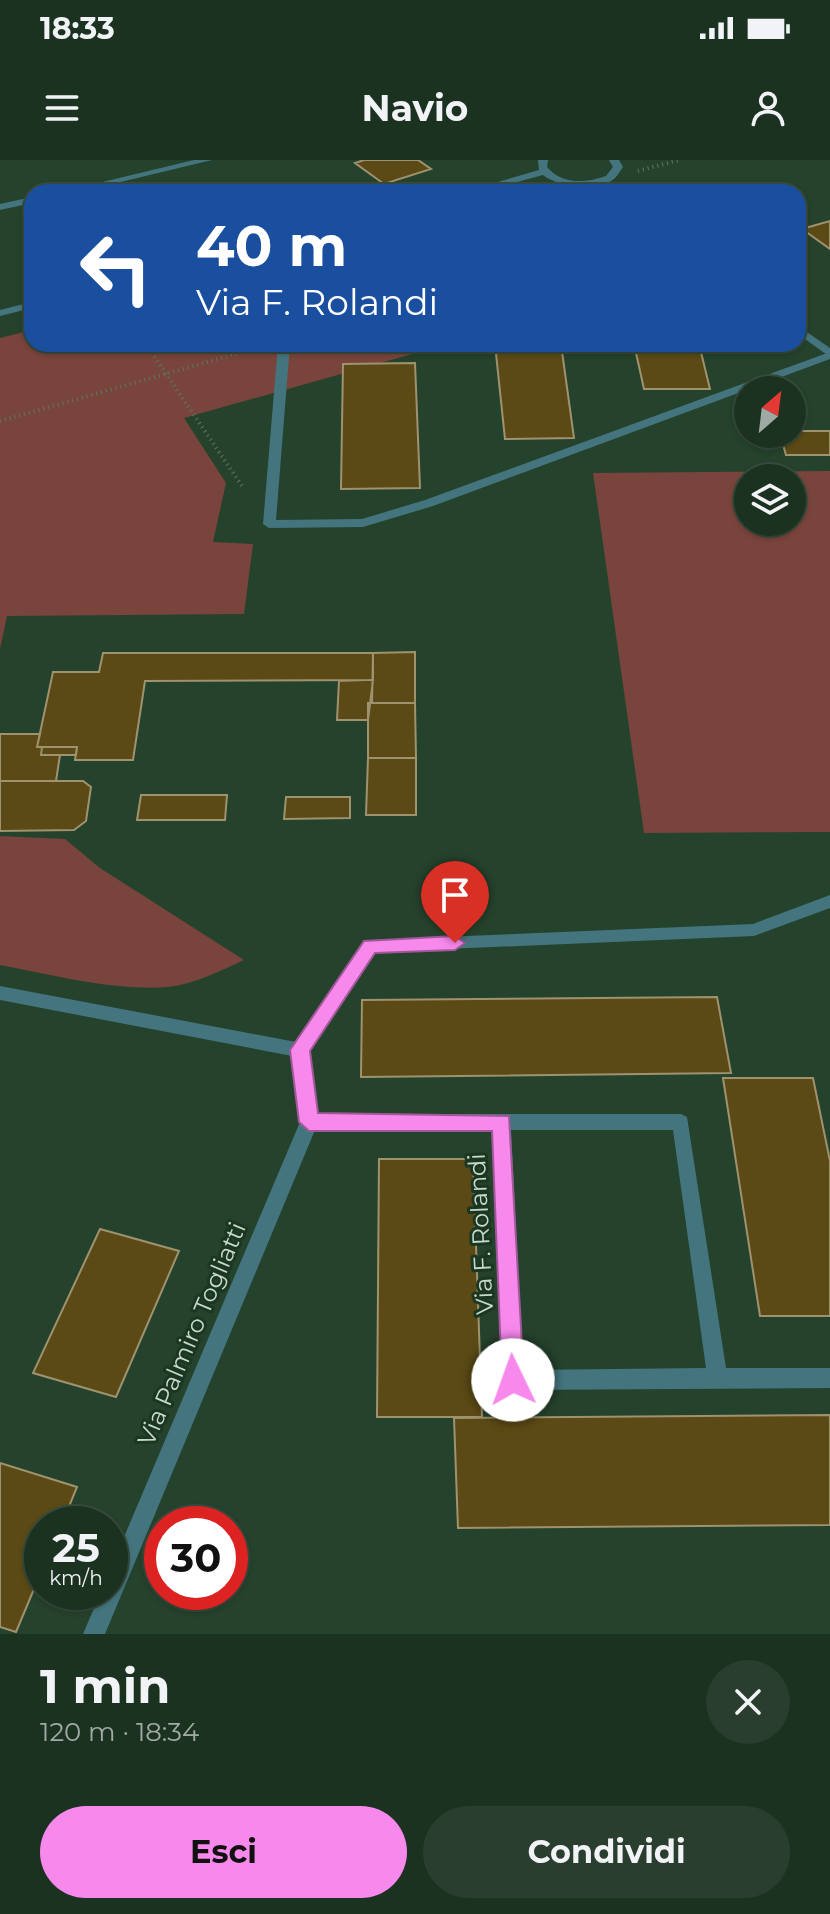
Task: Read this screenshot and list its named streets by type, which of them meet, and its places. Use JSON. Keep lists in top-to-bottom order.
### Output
{
  "streets": {
    "street": ["Via F. Rolandi", "Via Palmiro Togliatti"]
  },
  "north": "top right",
  "page": {
    "status": "18:33",
    "header": "Navio",
    "turn": ["40 m", "Via F. Rolandi"],
    "speed": "25 km/h",
    "limit": "30",
    "heading": ["1 min", "120 m · 18:34"],
    "buttons": ["Esci", "Condividi"]
  }
}
